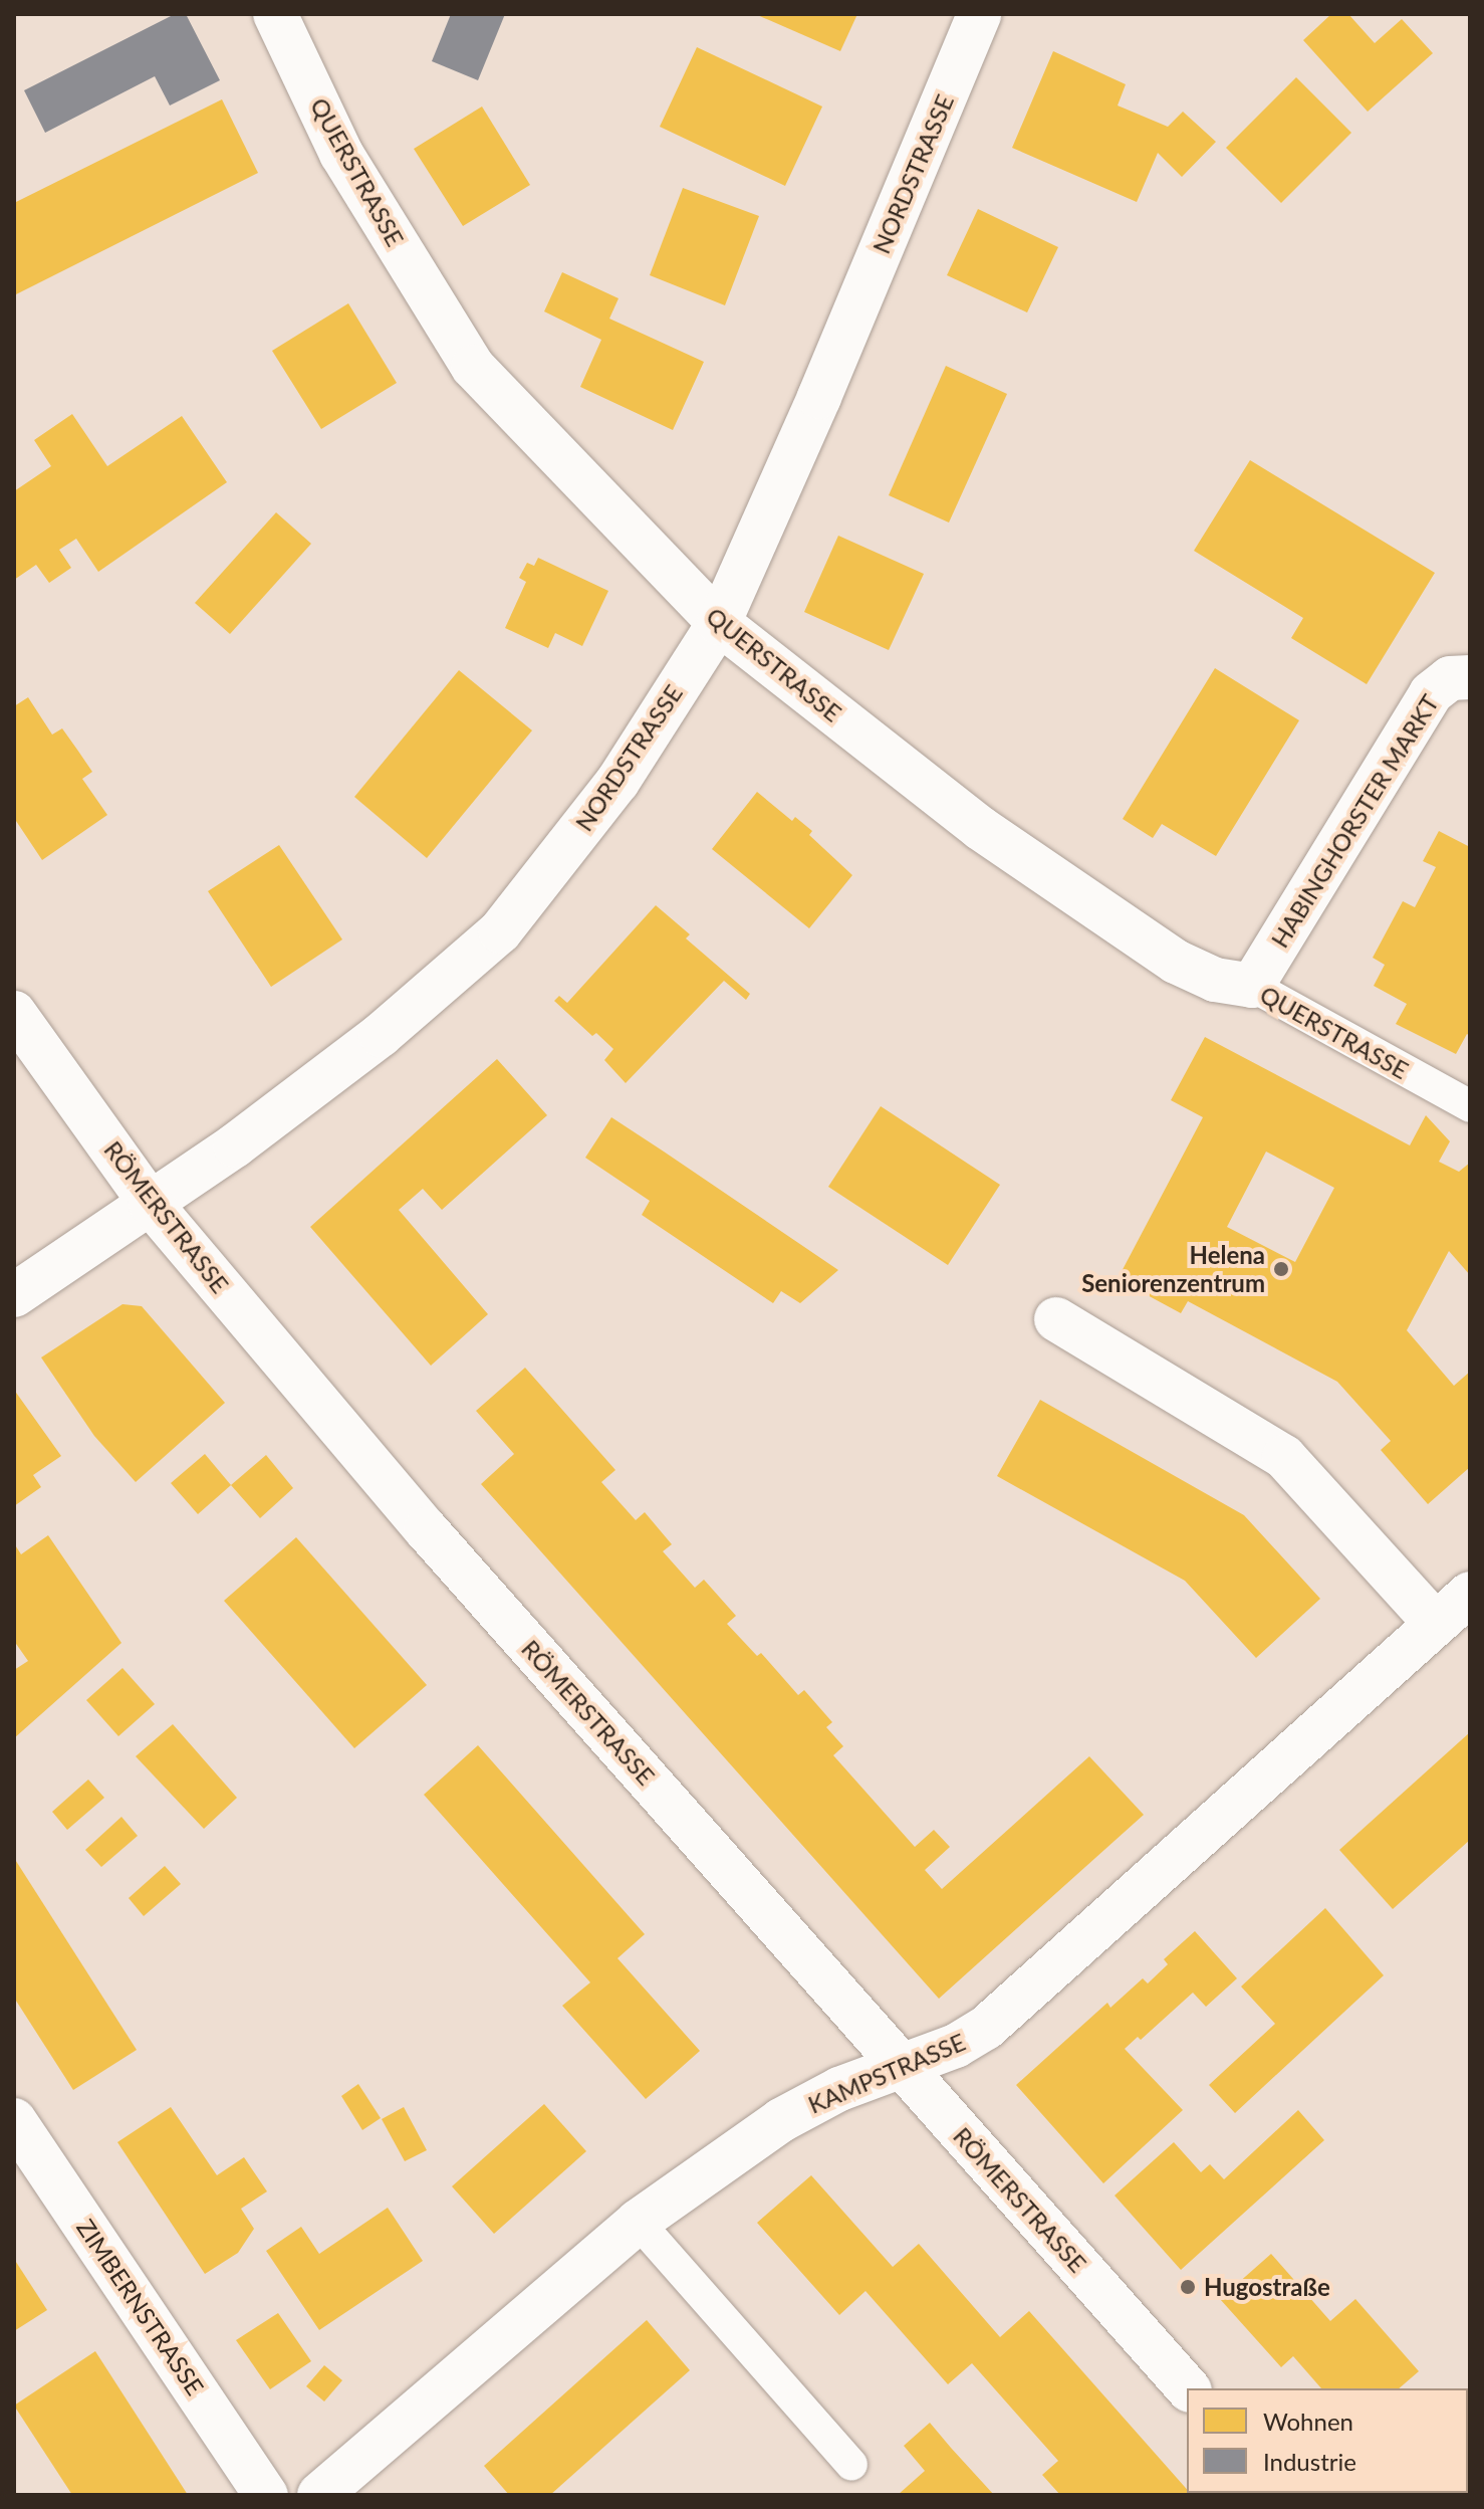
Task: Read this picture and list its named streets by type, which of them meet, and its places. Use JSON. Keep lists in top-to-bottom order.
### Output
{
  "streets": {
    "street": [
      "QUERSTRASSE",
      "NORDSTRASSE",
      "HABINGHORSTER MARKT",
      "RÖMERSTRASSE",
      "KAMPSTRASSE",
      "ZIMBERNSTRASSE"
    ]
  },
  "crossings": [
    ["QUERSTRASSE", "NORDSTRASSE"],
    ["QUERSTRASSE", "HABINGHORSTER MARKT"],
    ["NORDSTRASSE", "RÖMERSTRASSE"],
    ["RÖMERSTRASSE", "KAMPSTRASSE"]
  ],
  "places": ["Helena Seniorenzentrum", "Hugostraße"],
  "legend": ["Wohnen", "Industrie"]
}
